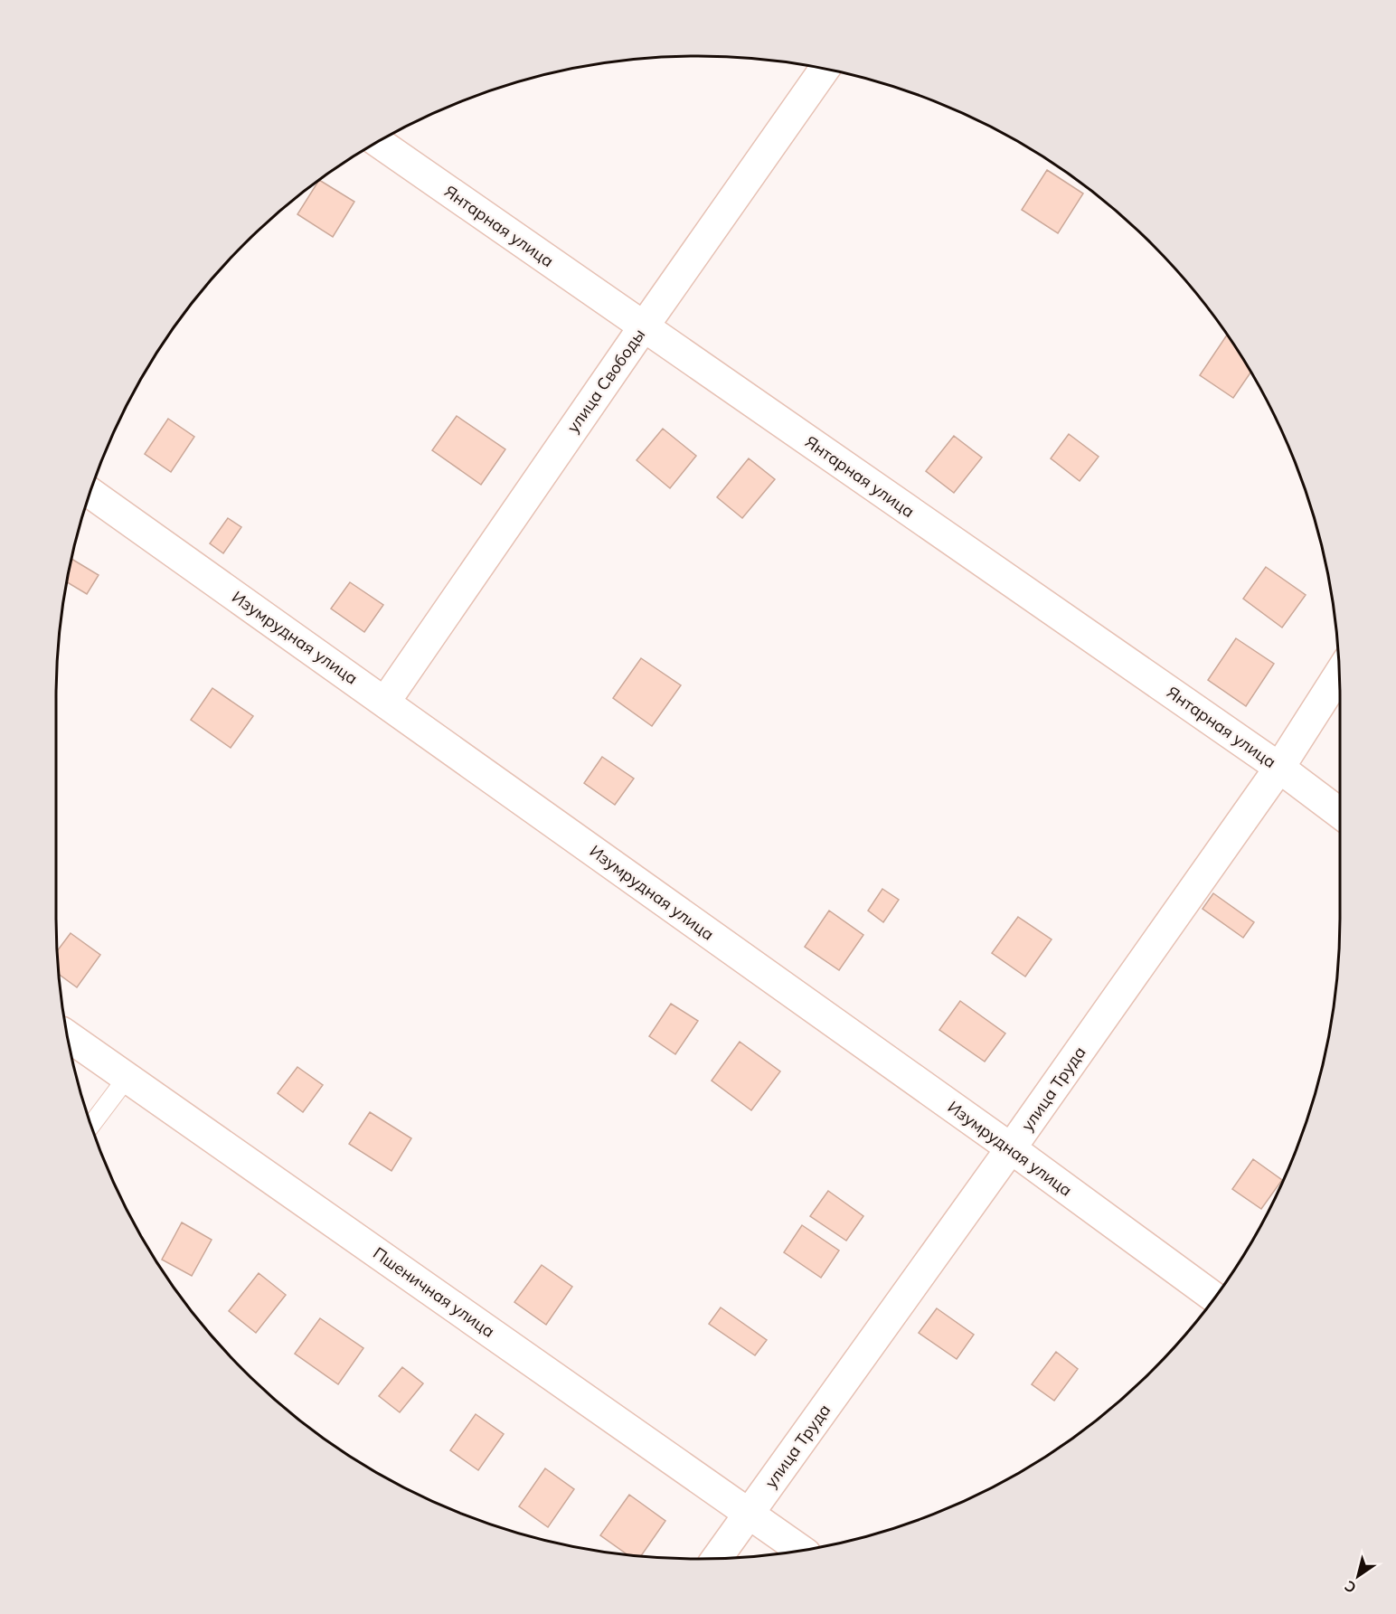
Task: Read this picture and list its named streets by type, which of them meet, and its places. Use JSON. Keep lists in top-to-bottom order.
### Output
{
  "streets": {
    "street": [
      "Янтарная улица",
      "улица Свободы",
      "Изумрудная улица",
      "улица Труда",
      "Пшеничная улица"
    ]
  },
  "crossings": [
    ["Янтарная улица", "улица Свободы"],
    ["Янтарная улица", "улица Труда"],
    ["улица Свободы", "Изумрудная улица"],
    ["Изумрудная улица", "улица Труда"],
    ["улица Труда", "Пшеничная улица"]
  ],
  "north": "bottom left"
}
